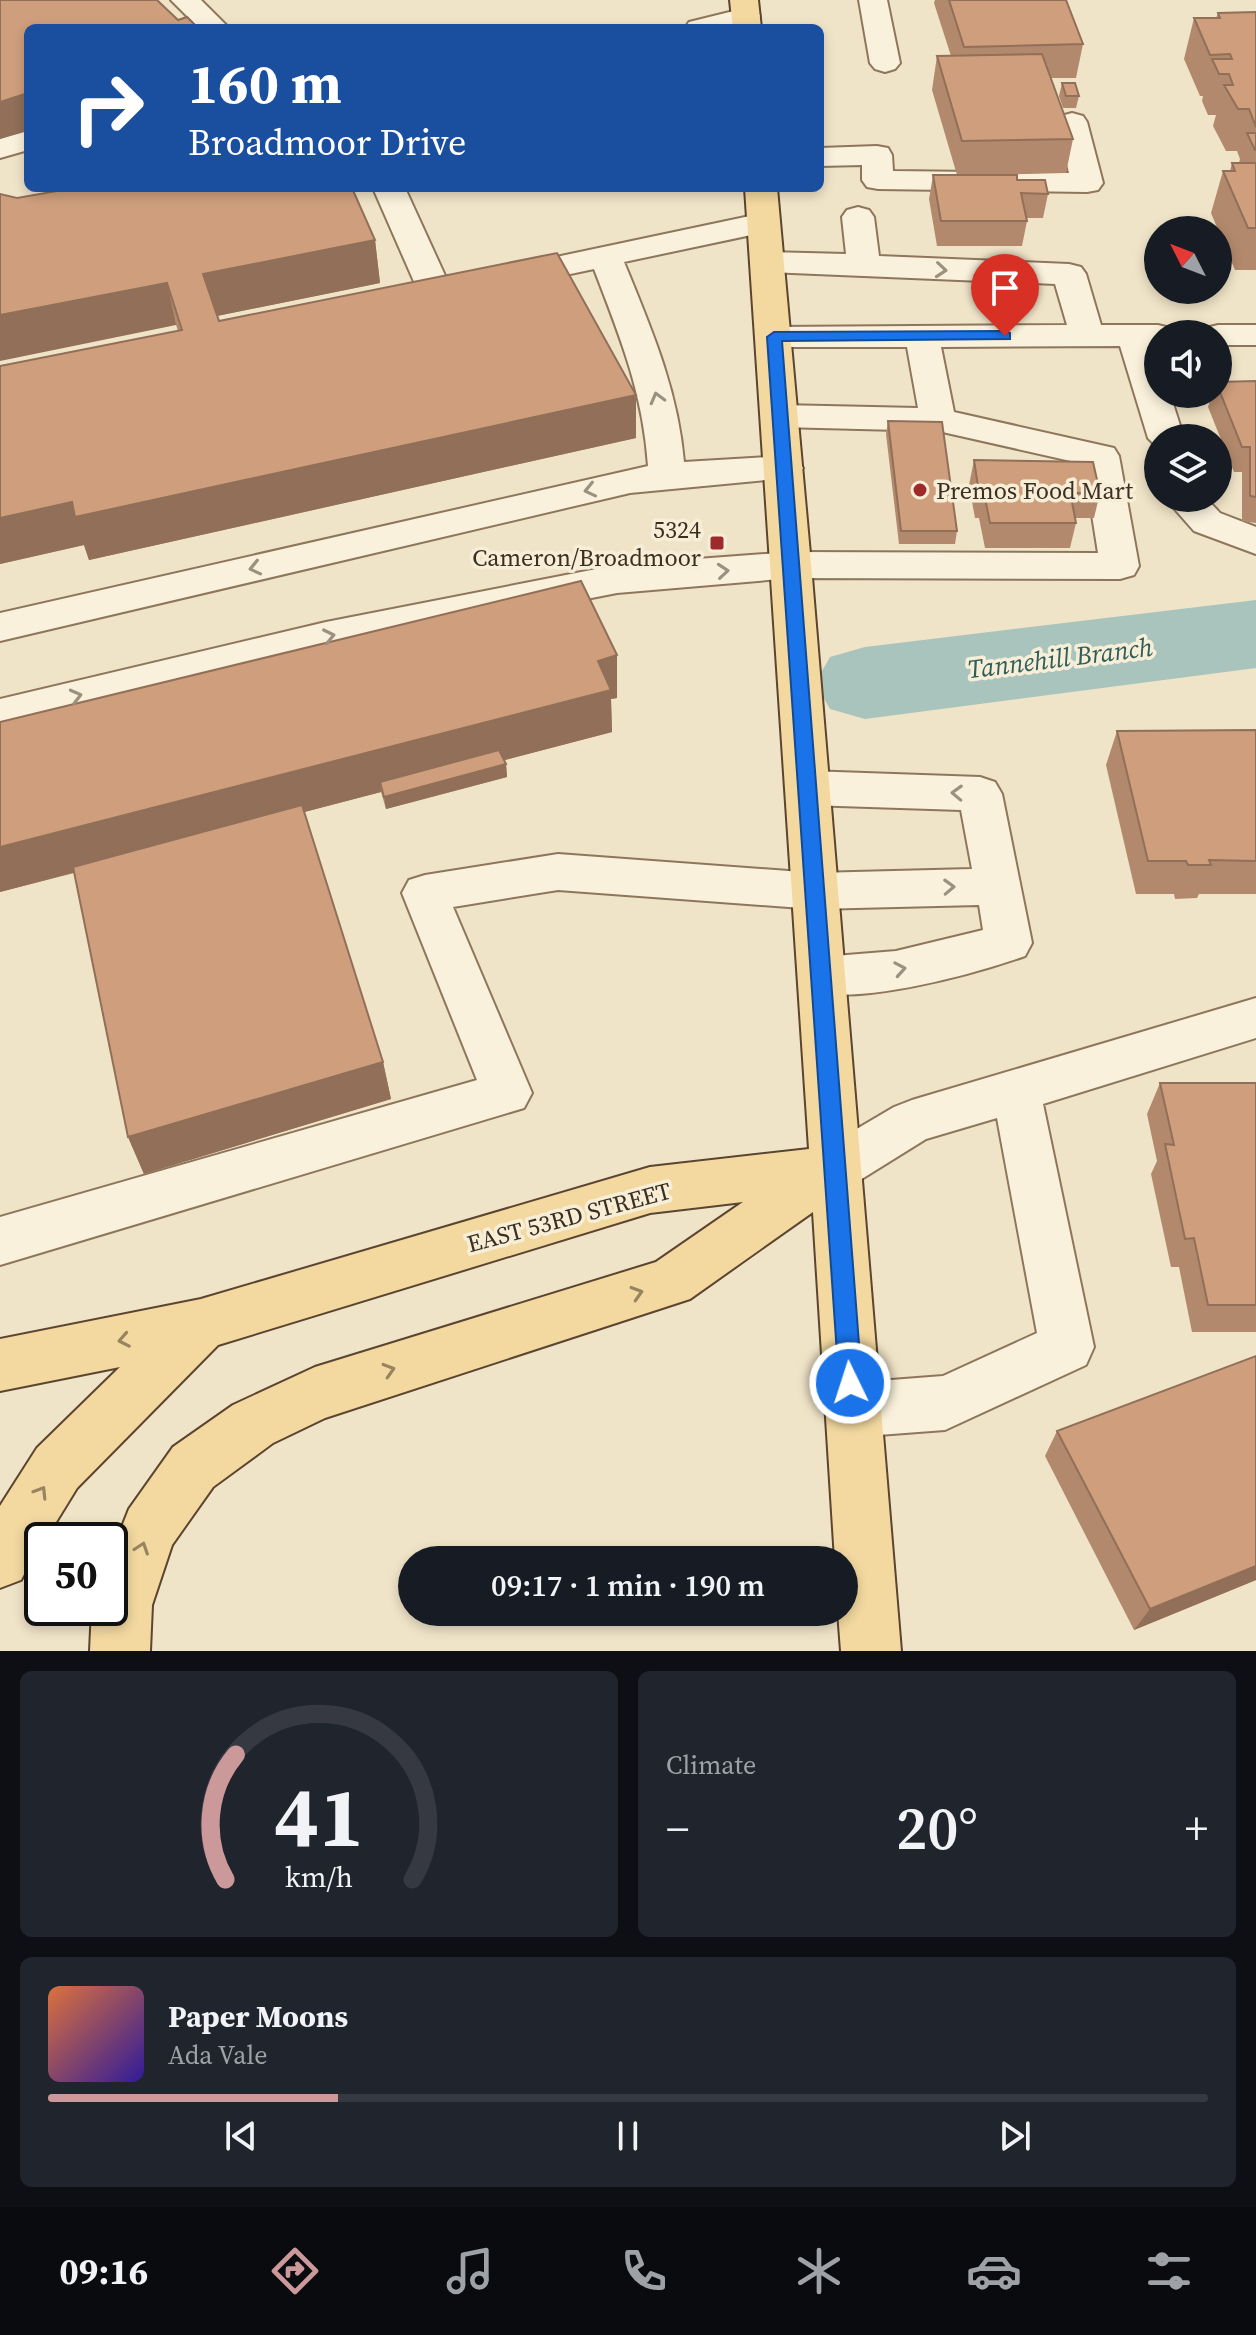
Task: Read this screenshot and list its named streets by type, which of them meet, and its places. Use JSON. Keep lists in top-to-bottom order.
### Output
{
  "streets": {
    "main road": ["EAST 53RD STREET"]
  },
  "water": ["Tannehill Branch"],
  "places": {
    "other": ["Premos Food Mart"],
    "transit": ["5324 Cameron/Broadmoor"]
  },
  "north": "top left",
  "page": {
    "turn": ["160 m", "Broadmoor Drive"],
    "limit": "50",
    "trip": "09:17 · 1 min · 190 m",
    "tile": "Climate",
    "heat": ["−", "20°", "+"],
    "song": ["Paper Moons", "Ada Vale"],
    "tabs": "09:16",
    "gauge": ["41", "km/h"]
  }
}
